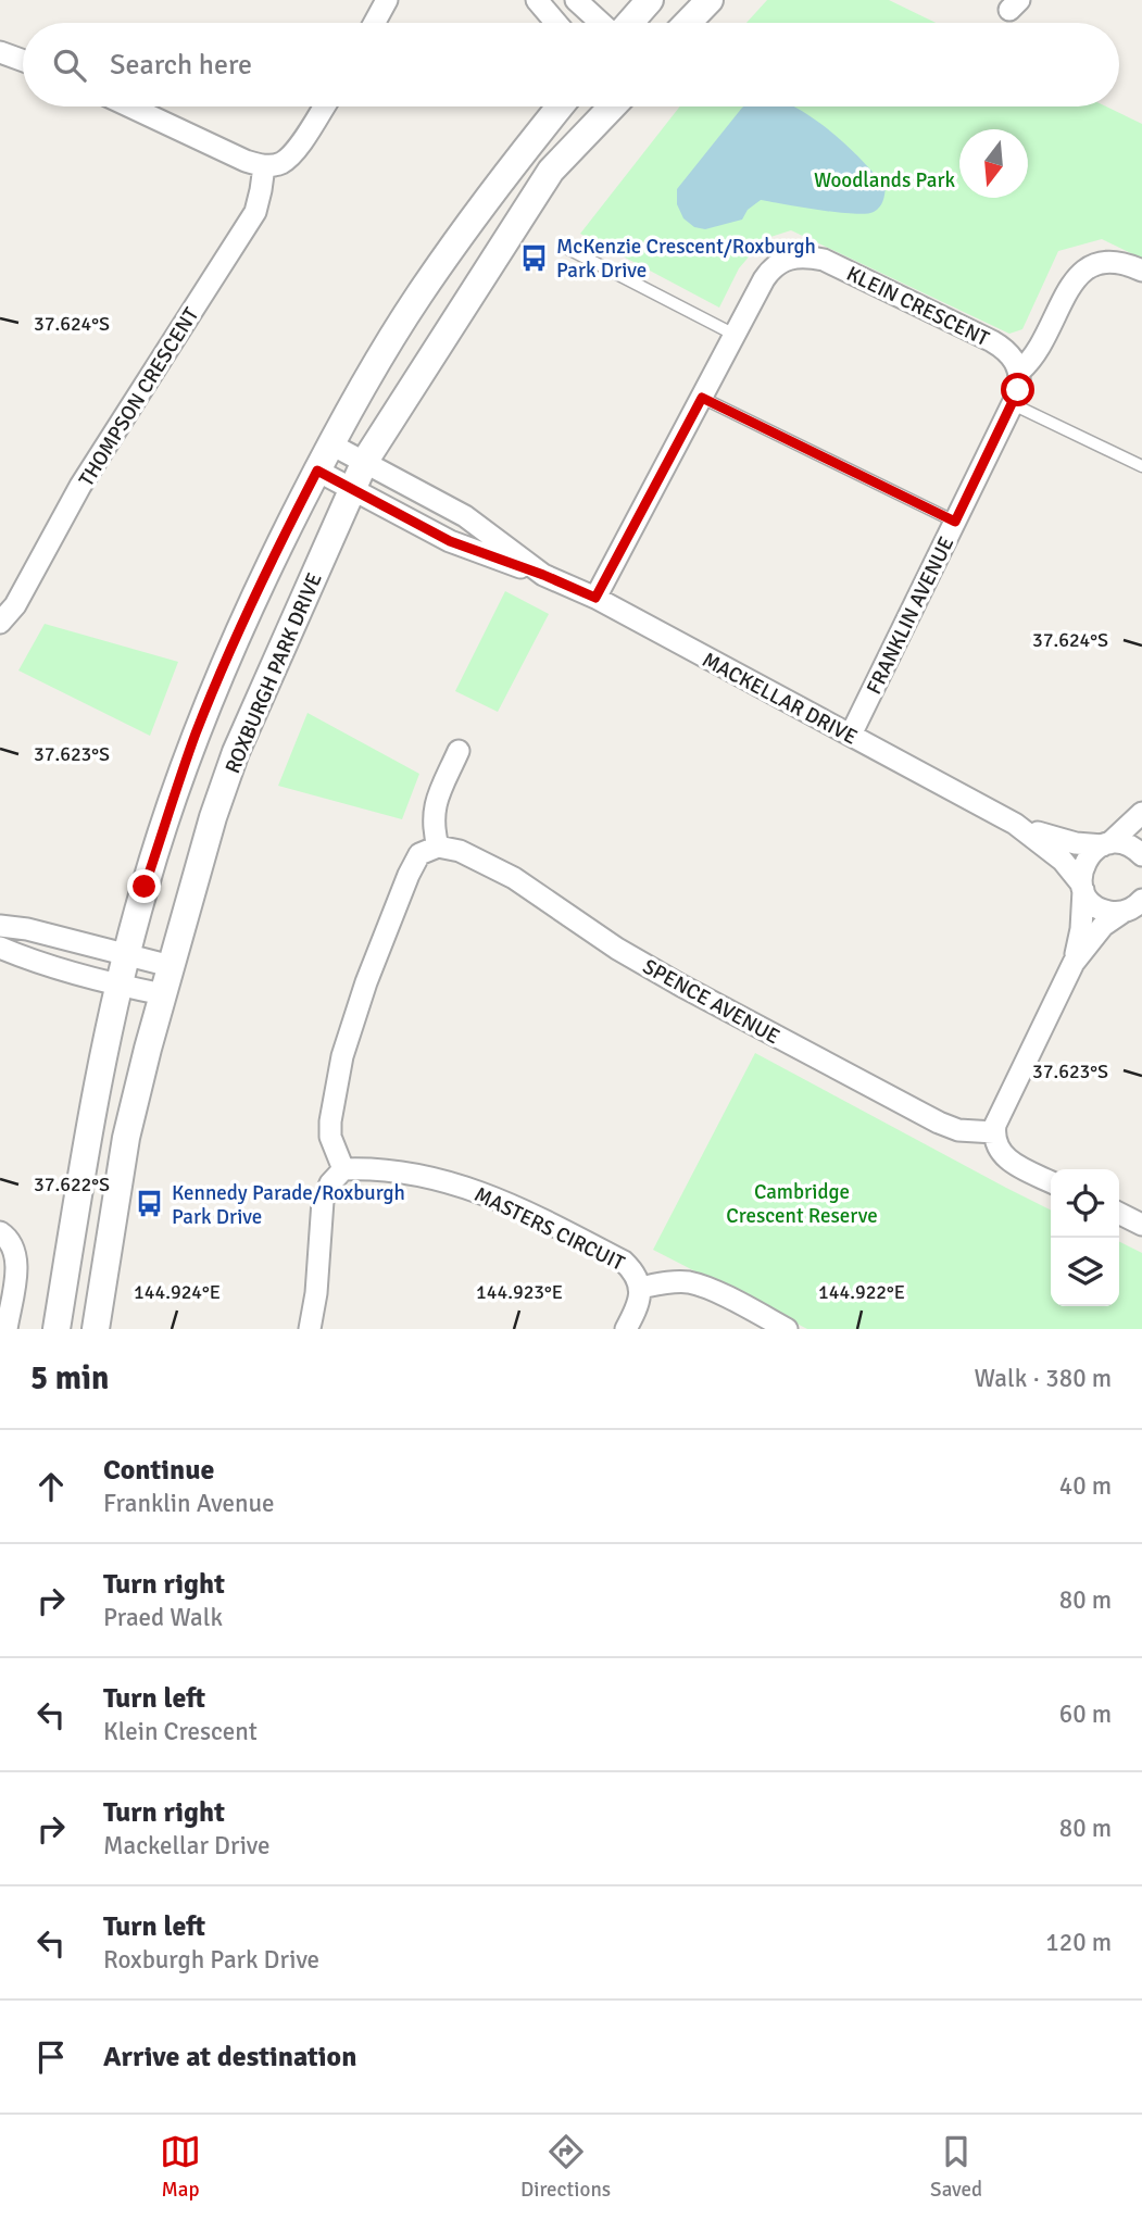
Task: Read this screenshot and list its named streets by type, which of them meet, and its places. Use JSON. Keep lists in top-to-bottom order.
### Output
{
  "streets": {
    "street": [
      "KLEIN CRESCENT",
      "THOMPSON CRESCENT",
      "FRANKLIN AVENUE",
      "ROXBURGH PARK DRIVE",
      "MACKELLAR DRIVE",
      "SPENCE AVENUE",
      "MASTERS CIRCUIT"
    ]
  },
  "crossings": [
    ["KLEIN CRESCENT", "FRANKLIN AVENUE"],
    ["KLEIN CRESCENT", "MACKELLAR DRIVE"],
    ["FRANKLIN AVENUE", "MACKELLAR DRIVE"],
    ["ROXBURGH PARK DRIVE", "MACKELLAR DRIVE"]
  ],
  "parks": ["Woodlands Park", "Cambridge Crescent Reserve"],
  "places": {
    "bus stop": ["McKenzie Crescent/Roxburgh Park Drive", "Kennedy Parade/Roxburgh Park Drive"]
  },
  "north": "bottom",
  "page": {
    "search": "Search here",
    "heading": ["5 min", "Walk · 380 m"],
    "list": [
      ["Continue", "Franklin Avenue", "40 m"],
      ["Turn right", "Praed Walk", "80 m"],
      ["Turn left", "Klein Crescent", "60 m"],
      ["Turn right", "Mackellar Drive", "80 m"],
      ["Turn left", "Roxburgh Park Drive", "120 m"],
      "Arrive at destination"
    ],
    "nav": ["Map", "Directions", "Saved"]
  },
  "coordinates": [
    "37.624°S",
    "37.623°S",
    "37.622°S",
    "144.924°E",
    "144.923°E",
    "144.922°E"
  ]
}
